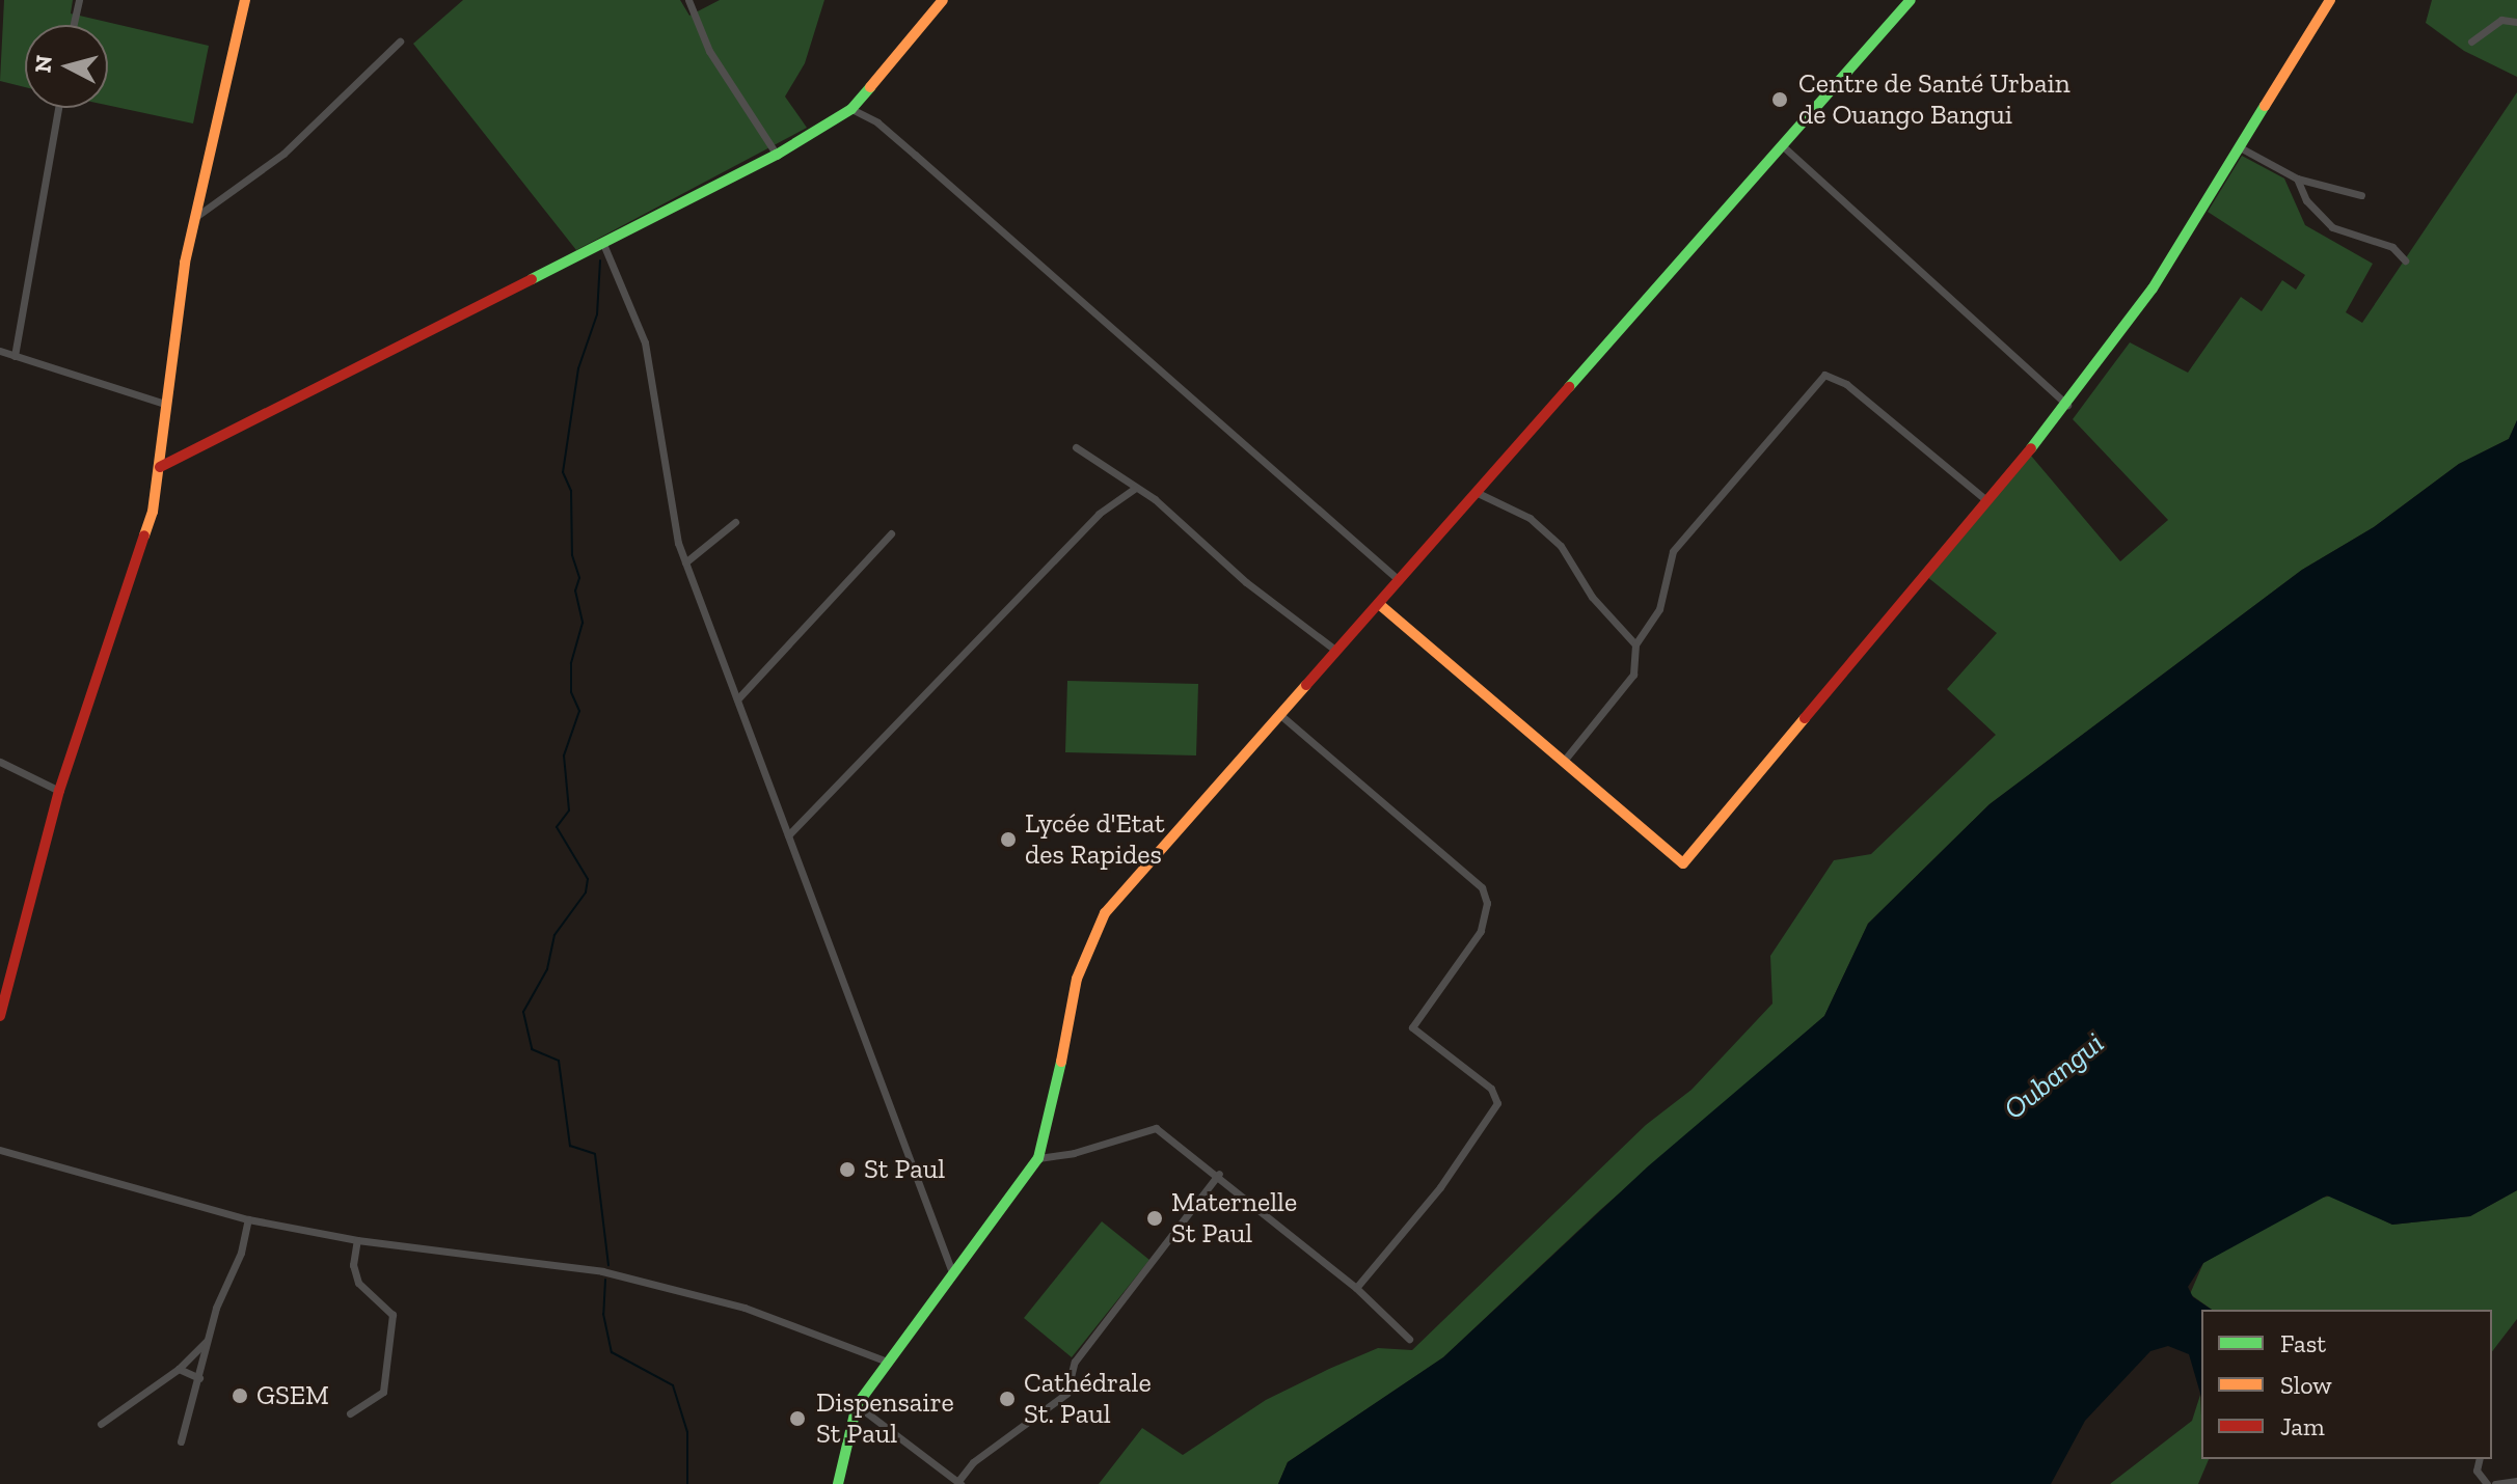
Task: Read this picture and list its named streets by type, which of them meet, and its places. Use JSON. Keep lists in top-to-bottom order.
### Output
{
  "water": ["Oubangui"],
  "places": [
    "Centre de Santé Urbain de Ouango Bangui",
    "Lycée d'Etat des Rapides",
    "St Paul",
    "Maternelle St Paul",
    "GSEM",
    "Cathédrale St. Paul",
    "Dispensaire St Paul"
  ],
  "legend": ["Fast", "Slow", "Jam"],
  "north": "left"
}
